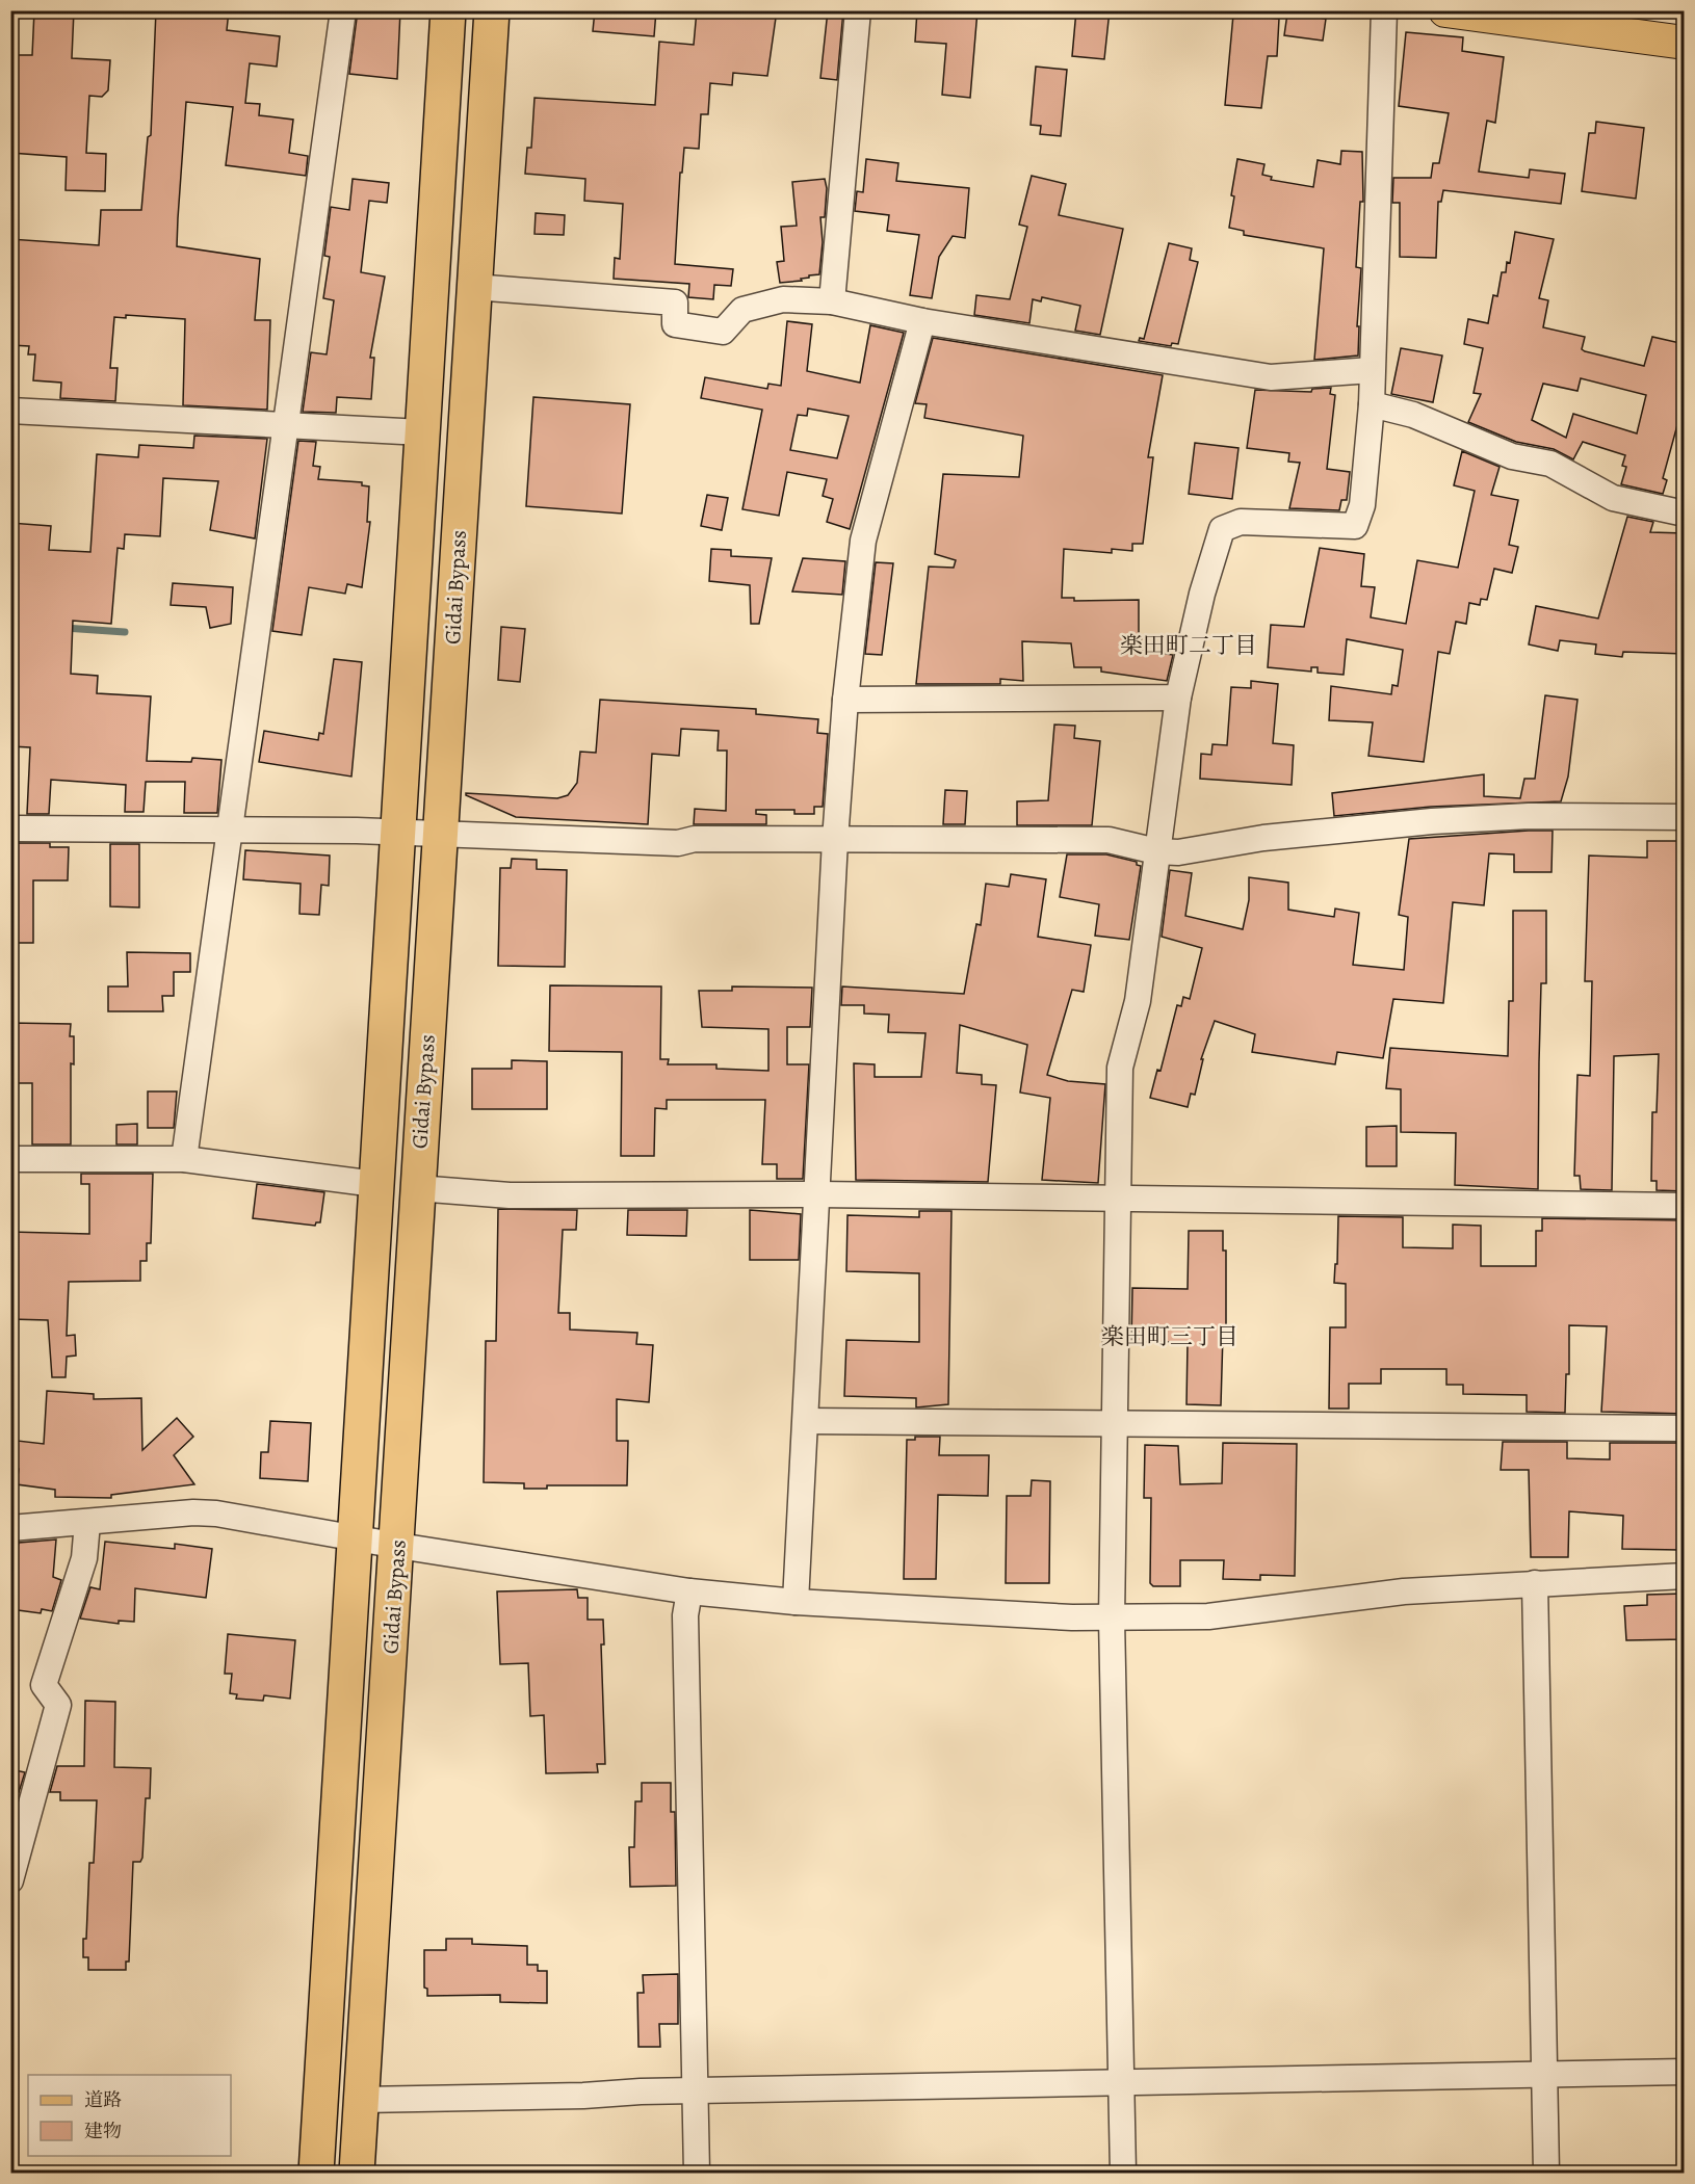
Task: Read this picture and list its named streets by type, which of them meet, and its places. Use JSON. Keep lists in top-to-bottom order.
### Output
{
  "streets": {
    "highway": ["Gidai Bypass"]
  },
  "districts": ["楽田町二丁目", "楽田町三丁目"],
  "legend": ["道路", "建物"]
}
